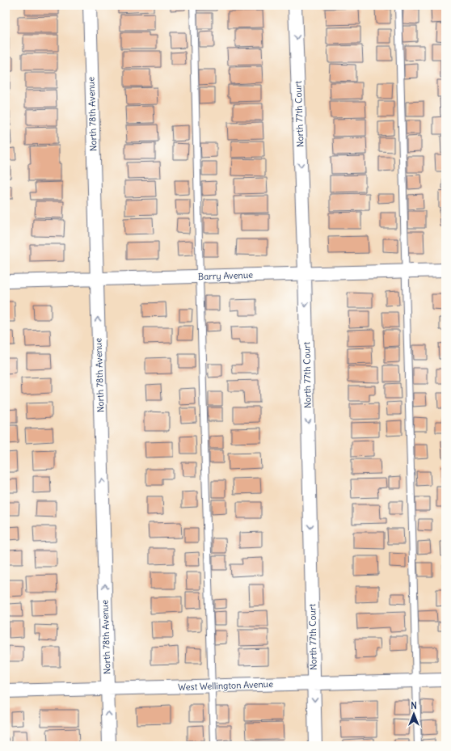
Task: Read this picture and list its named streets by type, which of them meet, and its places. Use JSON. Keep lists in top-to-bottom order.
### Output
{
  "streets": {
    "street": [
      "North 78th Avenue",
      "North 77th Court",
      "Barry Avenue",
      "West Wellington Avenue"
    ]
  },
  "crossings": [
    ["North 78th Avenue", "Barry Avenue"],
    ["North 78th Avenue", "West Wellington Avenue"],
    ["North 77th Court", "Barry Avenue"],
    ["North 77th Court", "West Wellington Avenue"]
  ],
  "one_way": ["North 78th Avenue", "North 77th Court"],
  "north": "top"
}
